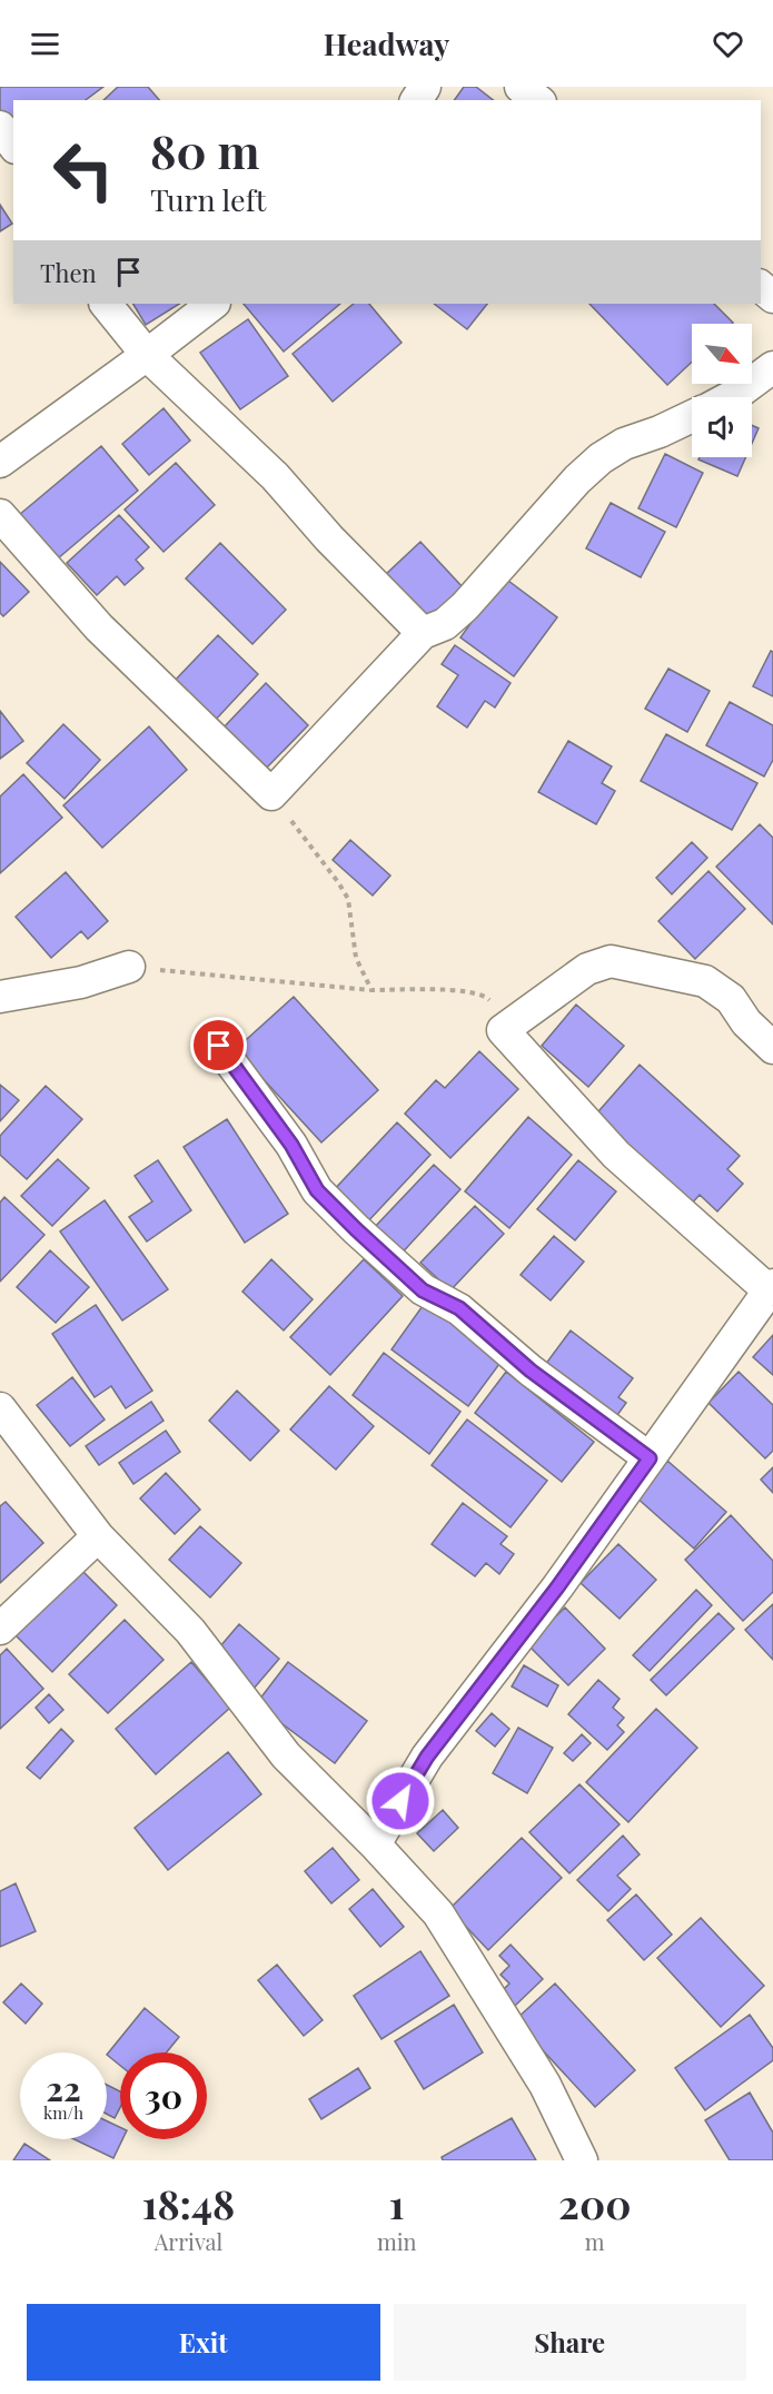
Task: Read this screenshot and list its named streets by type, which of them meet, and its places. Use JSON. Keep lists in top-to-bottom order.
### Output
{
  "north": "bottom right",
  "page": {
    "header": "Headway",
    "turn": ["80 m", "Turn left"],
    "then": "Then",
    "speed": "22 km/h",
    "limit": "30",
    "eta": [
      "18:48",
      "Arrival",
      "1",
      "min",
      "200",
      "m"
    ],
    "buttons": ["Exit", "Share"]
  }
}
